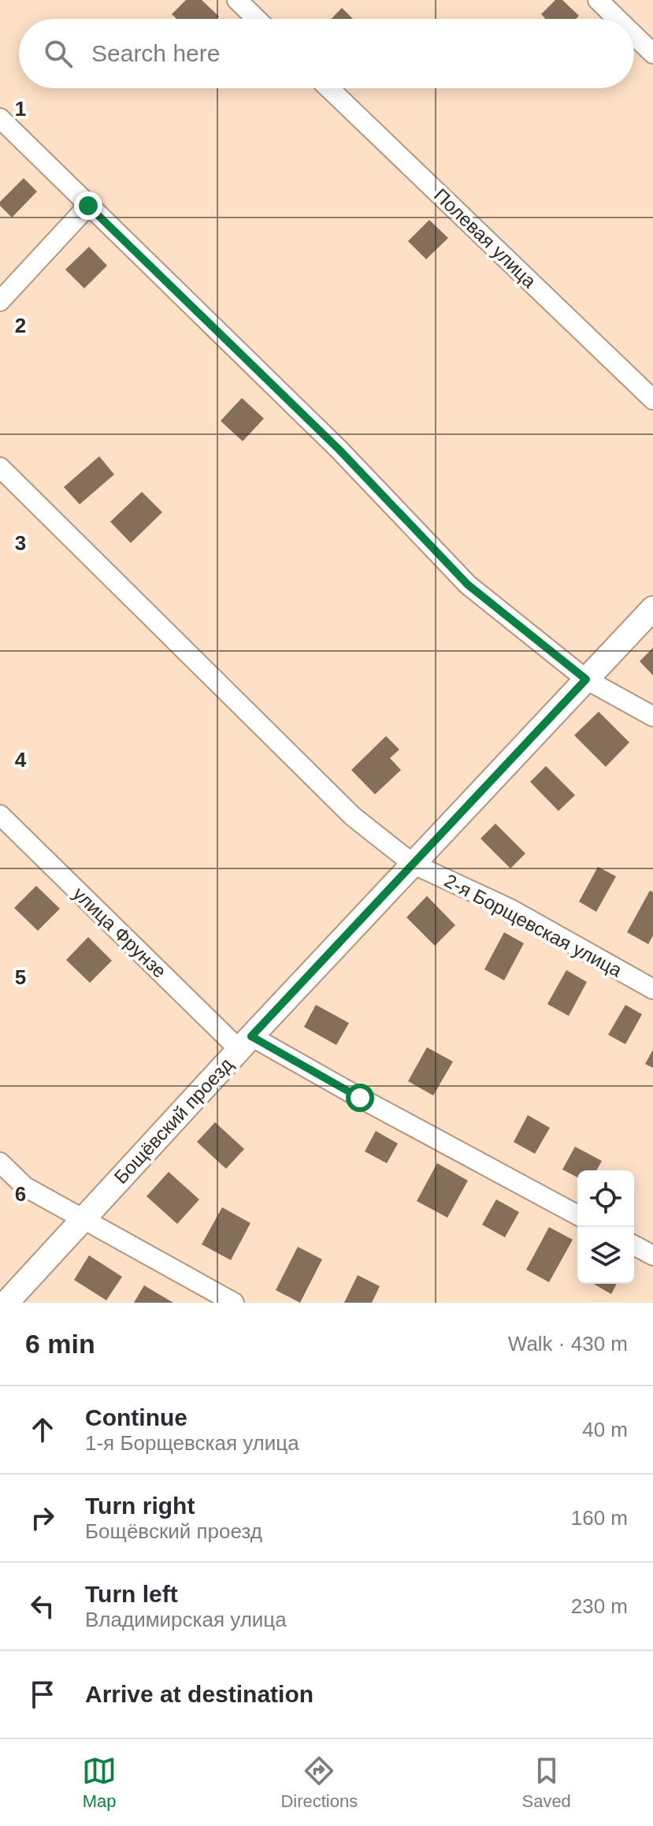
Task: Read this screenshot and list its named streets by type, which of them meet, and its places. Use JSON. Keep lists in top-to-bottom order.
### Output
{
  "streets": {
    "street": [
      "Полевая улица",
      "2-я Борщевская улица",
      "улица Фрунзе",
      "Бощёвский проезд"
    ]
  },
  "crossings": [
    ["2-я Борщевская улица", "Бощёвский проезд"],
    ["улица Фрунзе", "Бощёвский проезд"]
  ],
  "page": {
    "search": "Search here",
    "heading": ["6 min", "Walk · 430 m"],
    "list": [
      ["Continue", "1-я Борщевская улица", "40 m"],
      ["Turn right", "Бощёвский проезд", "160 m"],
      ["Turn left", "Владимирская улица", "230 m"],
      "Arrive at destination"
    ],
    "nav": ["Map", "Directions", "Saved"]
  },
  "grid": {
    "rows": [
      "1",
      "2",
      "3",
      "4",
      "5",
      "6"
    ]
  }
}
